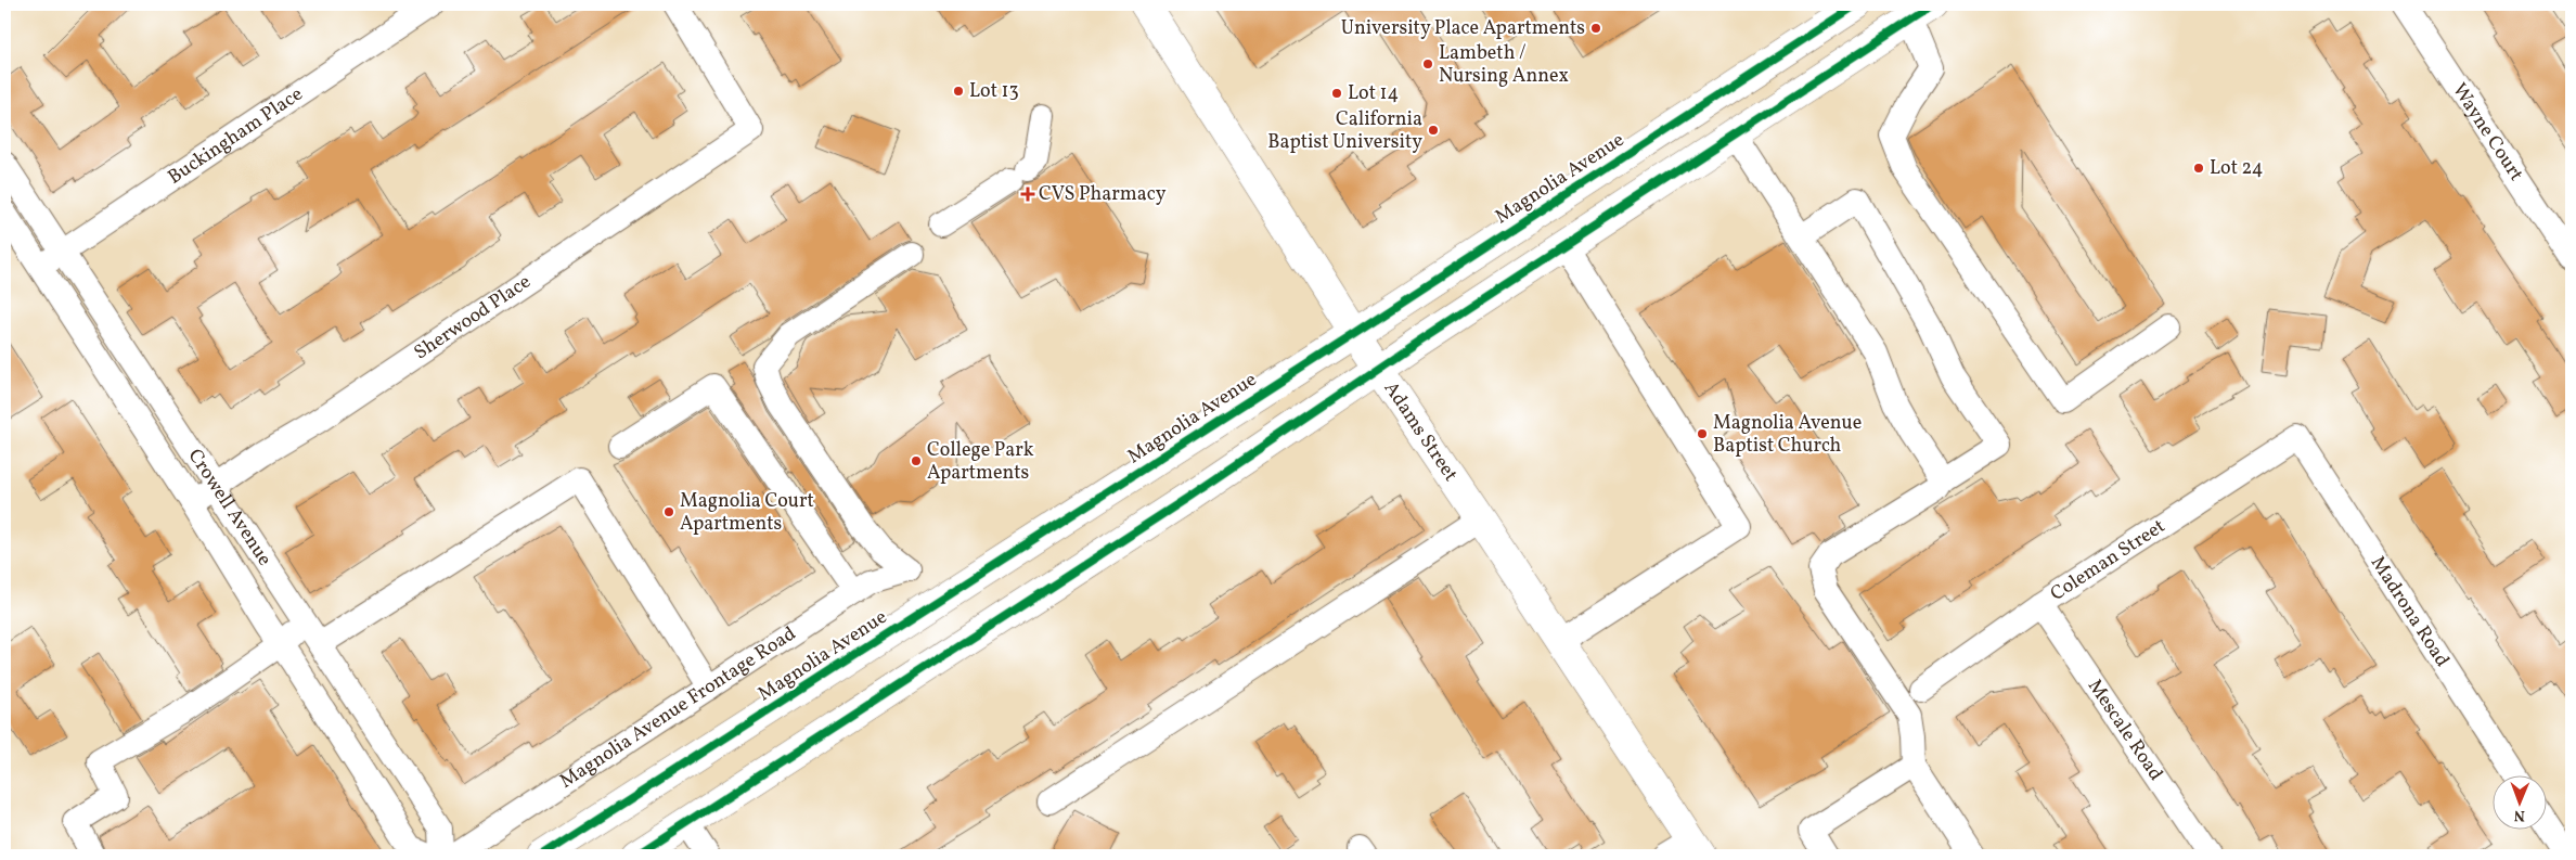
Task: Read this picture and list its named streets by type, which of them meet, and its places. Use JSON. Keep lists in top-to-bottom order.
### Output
{
  "streets": {
    "main road": ["Magnolia Avenue", "Adams Street"],
    "street": [
      "Wayne Court",
      "Buckingham Place",
      "Sherwood Place",
      "Crowell Avenue",
      "Coleman Street",
      "Madrona Road",
      "Magnolia Avenue Frontage Road",
      "Mescale Road"
    ]
  },
  "crossings": [
    ["Buckingham Place", "Crowell Avenue"],
    ["Magnolia Avenue", "Adams Street"],
    ["Sherwood Place", "Crowell Avenue"],
    ["Coleman Street", "Madrona Road"],
    ["Coleman Street", "Mescale Road"]
  ],
  "places": {
    "other": [
      "University Place Apartments",
      "Lambeth / Nursing Annex",
      "Lot 13",
      "Lot 14",
      "California Baptist University",
      "Lot 24",
      "Magnolia Avenue Baptist Church",
      "College Park Apartments",
      "Magnolia Court Apartments"
    ],
    "health": ["CVS Pharmacy"]
  },
  "north": "bottom"
}
